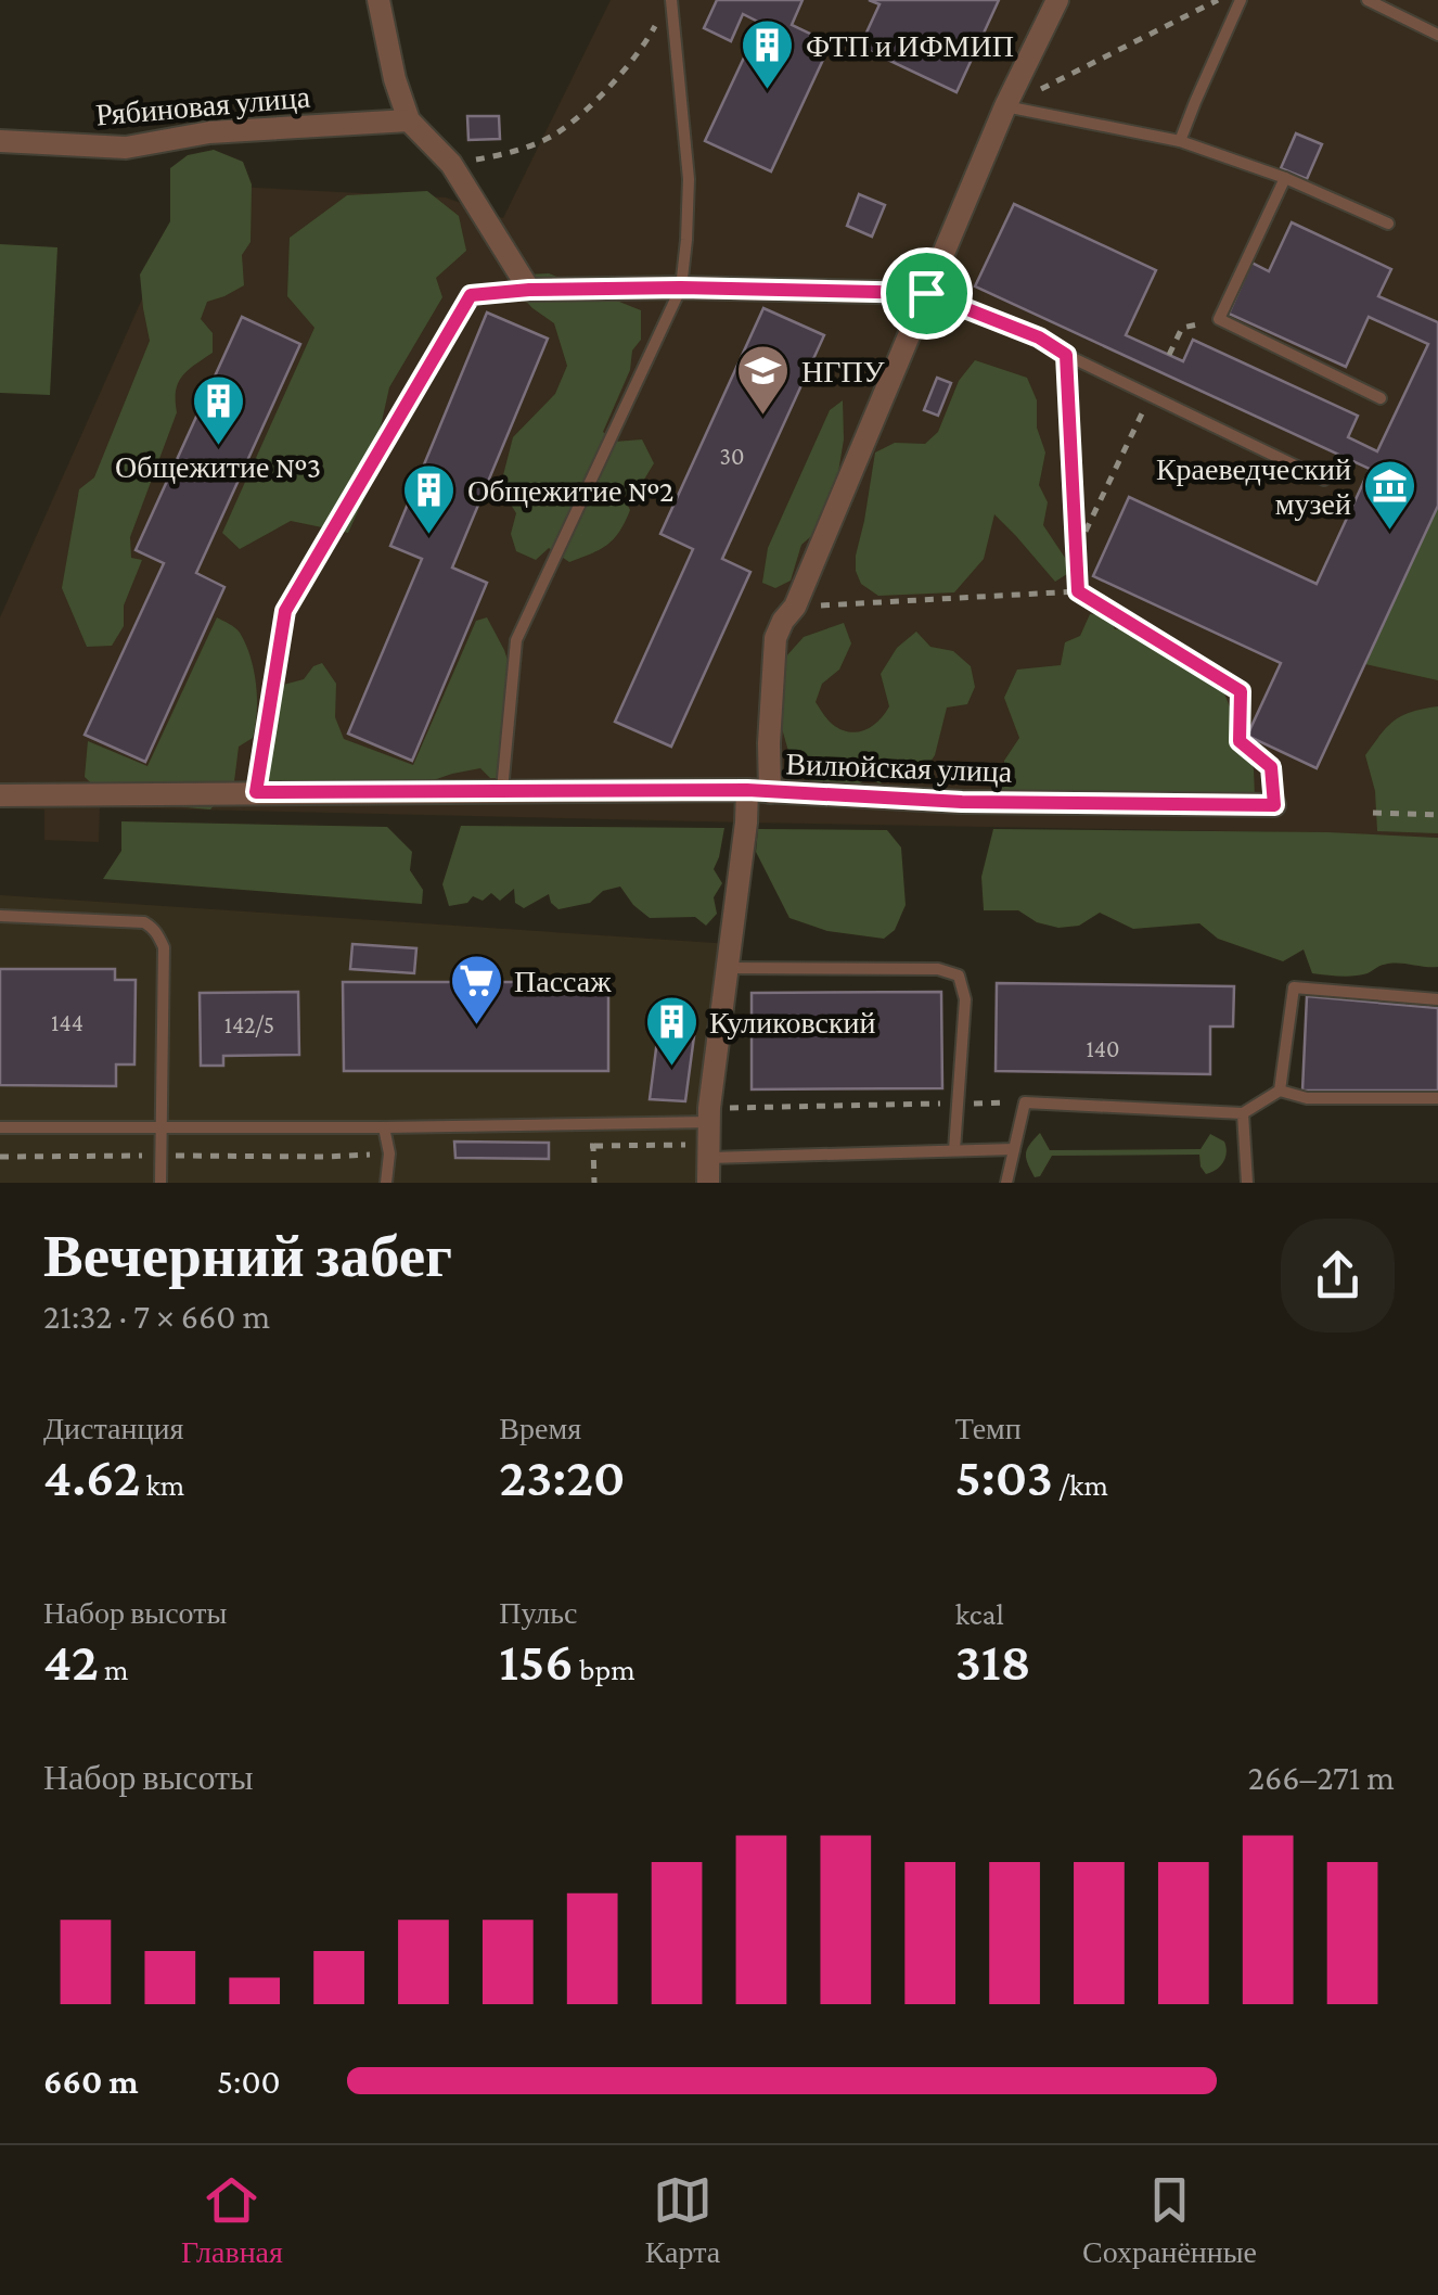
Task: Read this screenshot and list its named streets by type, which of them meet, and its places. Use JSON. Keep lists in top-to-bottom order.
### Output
{
  "streets": {
    "street": ["Рябиновая улица", "Вилюйская улица"]
  },
  "places": {
    "building": [
      "ФТП и ИФМИП",
      "Общежитие №3",
      "Общежитие №2",
      "Куликовский"
    ],
    "school or university": ["НГПУ"],
    "museum": ["Краеведческий музей"],
    "supermarket": ["Пассаж"]
  },
  "house_numbers": [
    "30",
    "144",
    "142/5",
    "140"
  ],
  "page": {
    "heading": ["Вечерний забег", "21:32 · 7 × 660 m"],
    "stats": [
      ["Дистанция", "4.62 km"],
      ["Время", "23:20"],
      ["Темп", "5:03 /km"],
      ["Набор высоты", "42 m"],
      ["Пульс", "156 bpm"],
      ["kcal", "318"]
    ],
    "chart": ["Набор высоты", "266–271 m"],
    "list": [
      {
        "name": "660 m",
        "note": "5:00"
      }
    ],
    "tabs": ["Главная", "Карта", "Сохранённые"]
  }
}
